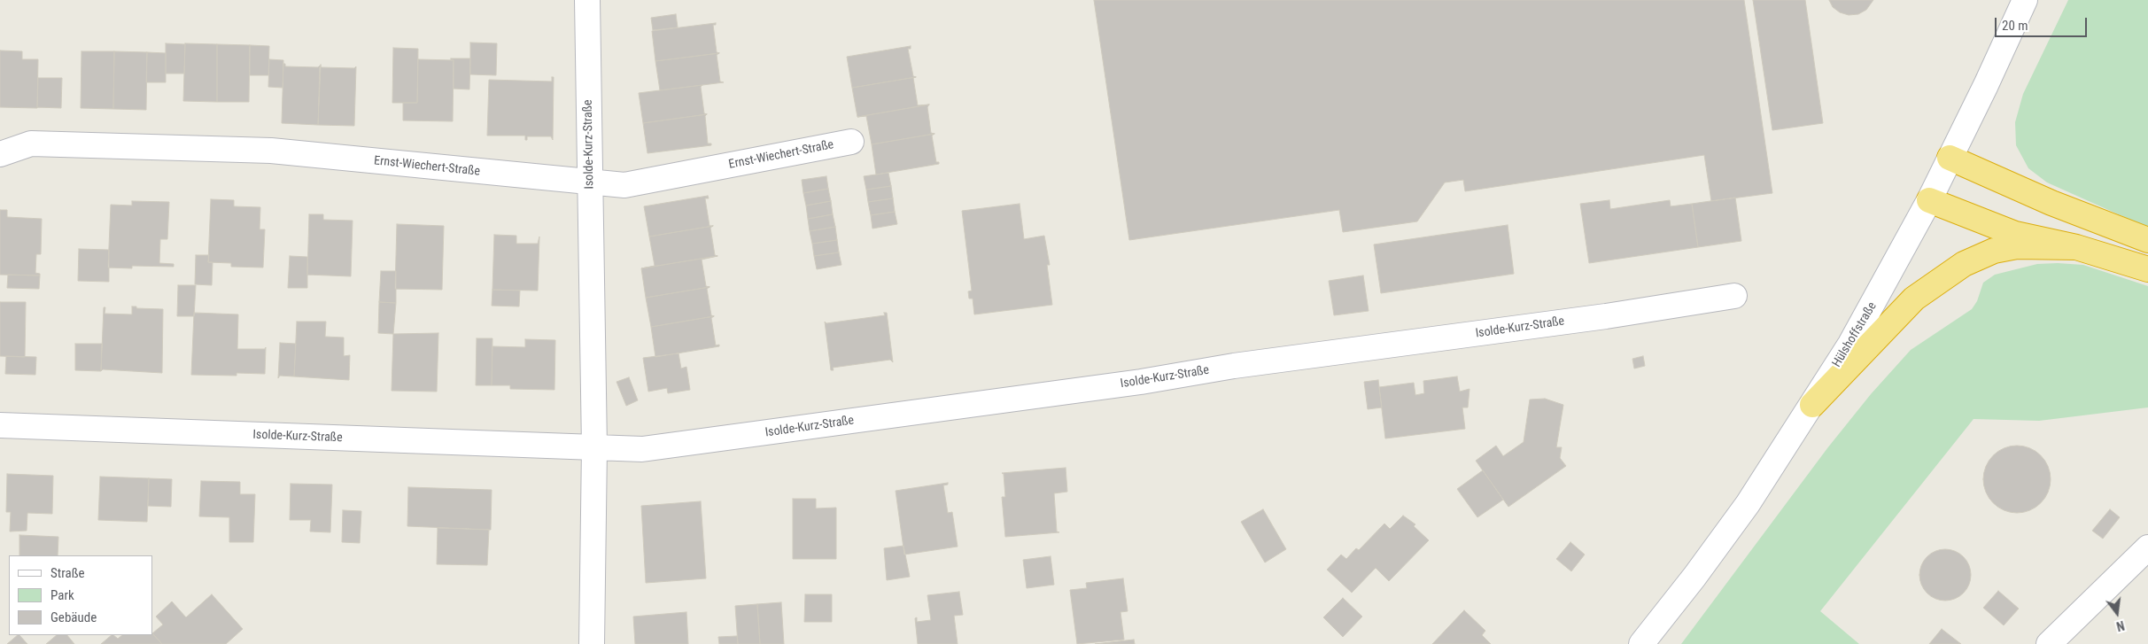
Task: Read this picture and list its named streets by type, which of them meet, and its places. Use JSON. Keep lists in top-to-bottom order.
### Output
{
  "streets": {
    "street": ["Isolde-Kurz-Straße", "Ernst-Wiechert-Straße", "Hülshoffstraße"]
  },
  "crossings": [
    ["Isolde-Kurz-Straße", "Ernst-Wiechert-Straße"]
  ],
  "legend": ["Straße", "Park", "Gebäude"],
  "scale_bar": "20 m",
  "north": "bottom"
}
